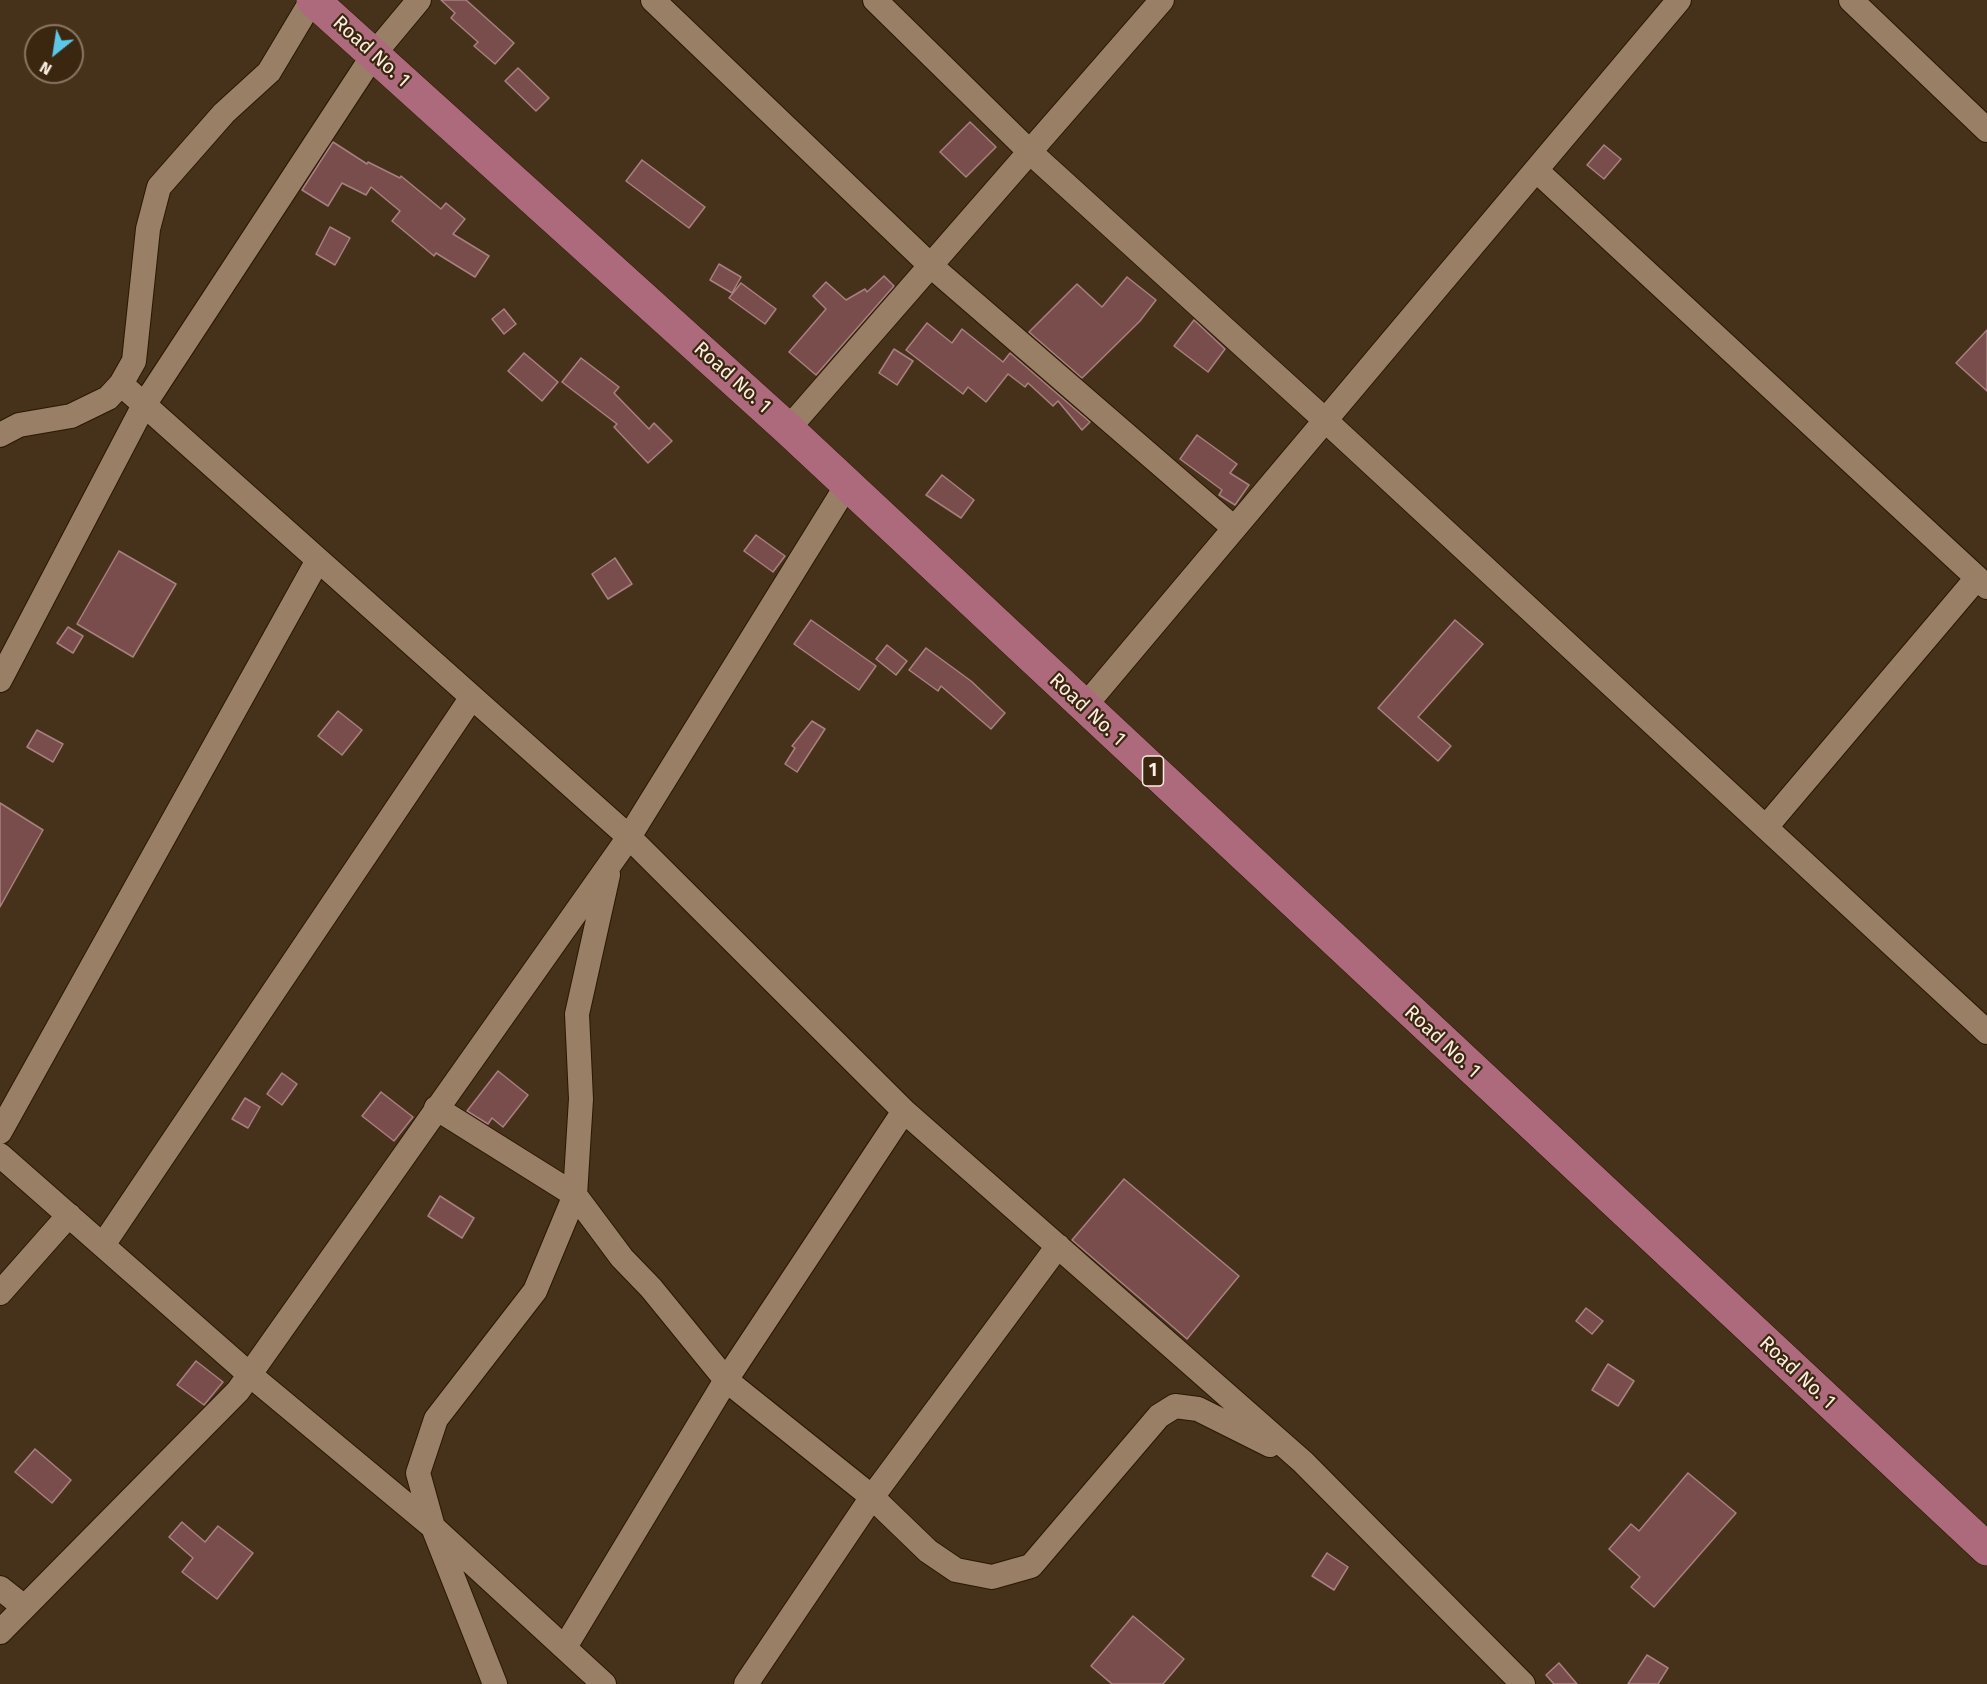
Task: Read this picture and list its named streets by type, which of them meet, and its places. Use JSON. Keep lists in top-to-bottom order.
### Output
{
  "streets": {
    "highway": ["Road No. 1", "1"]
  },
  "north": "bottom left"
}
